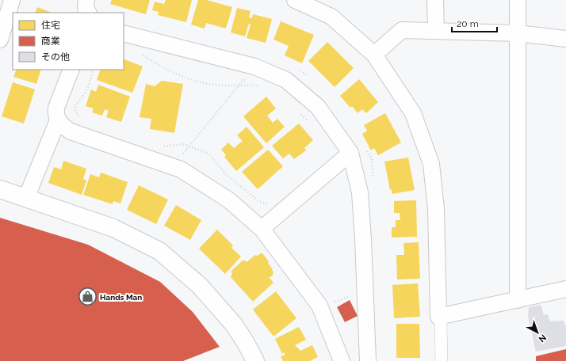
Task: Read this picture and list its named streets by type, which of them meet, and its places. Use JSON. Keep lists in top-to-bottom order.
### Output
{
  "places": {
    "shop": ["Hands Man"]
  },
  "legend": ["住宅", "商業", "その他"],
  "scale_bar": "20 m",
  "north": "bottom right"
}
